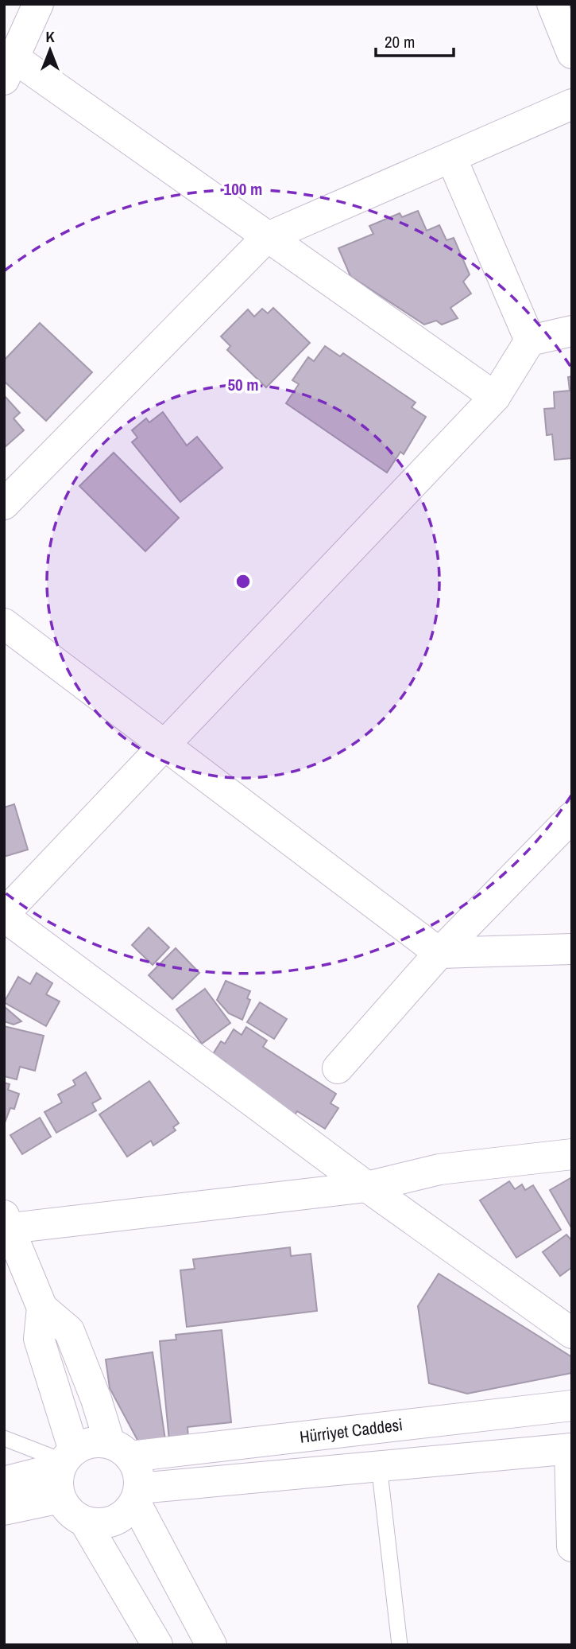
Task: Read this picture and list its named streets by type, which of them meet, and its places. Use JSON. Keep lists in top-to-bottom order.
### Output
{
  "streets": {
    "street": ["Hürriyet Caddesi"]
  },
  "scale_bar": "20 m",
  "north": "top",
  "rings": ["100 m", "50 m"]
}
